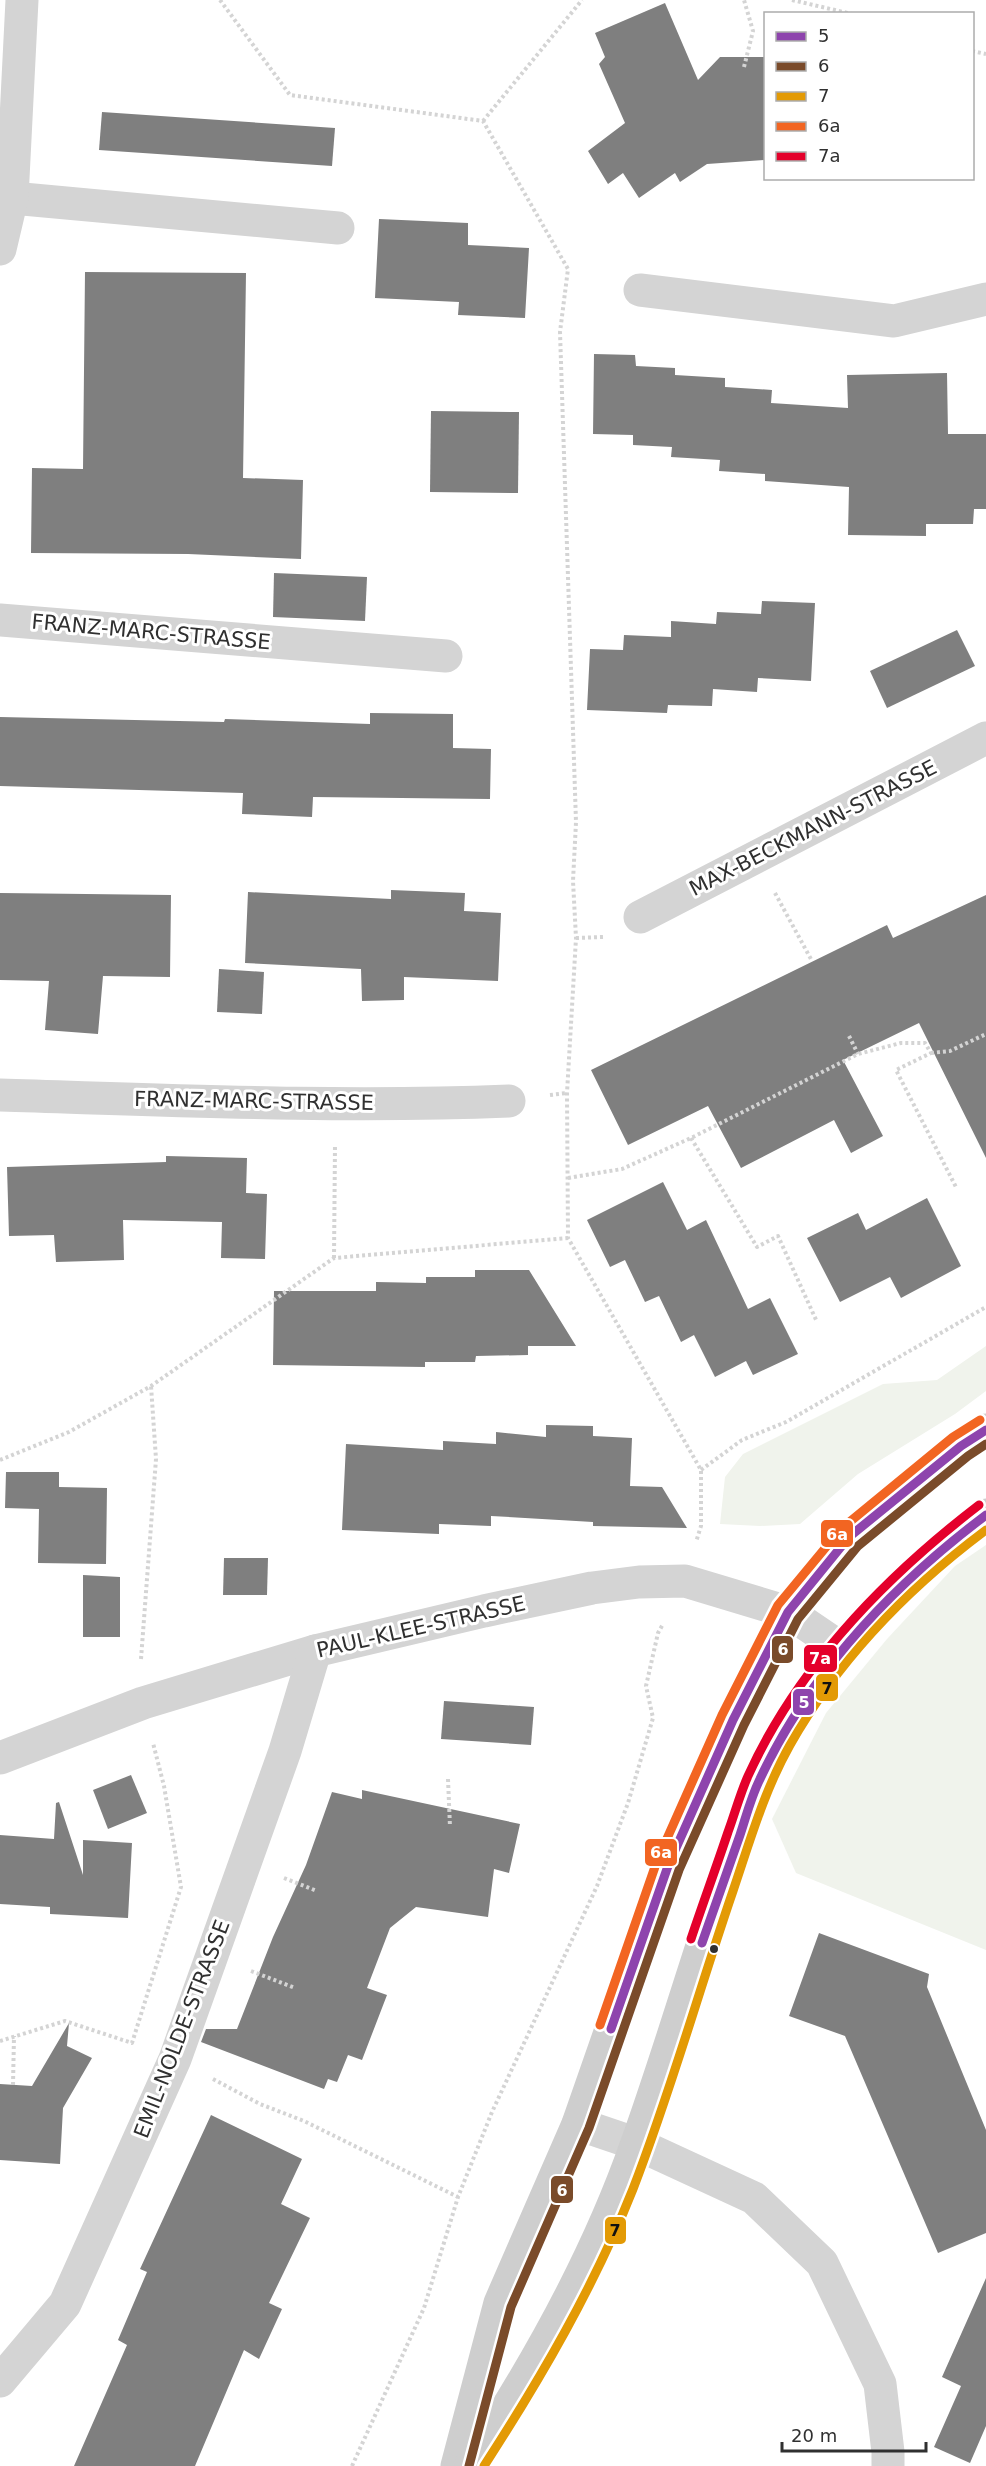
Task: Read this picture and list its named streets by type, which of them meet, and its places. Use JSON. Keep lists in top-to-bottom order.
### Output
{
  "streets": {
    "street": [
      "FRANZ-MARC-STRASSE",
      "MAX-BECKMANN-STRASSE",
      "PAUL-KLEE-STRASSE",
      "EMIL-NOLDE-STRASSE"
    ]
  },
  "crossings": [
    ["PAUL-KLEE-STRASSE", "EMIL-NOLDE-STRASSE"]
  ],
  "lines": [
    "transit line 6a",
    "transit line 5",
    "transit line 6",
    "transit line 7a",
    "transit line 7"
  ],
  "legend": [
    "5",
    "6",
    "7",
    "6a",
    "7a"
  ],
  "scale_bar": "20 m"
}
